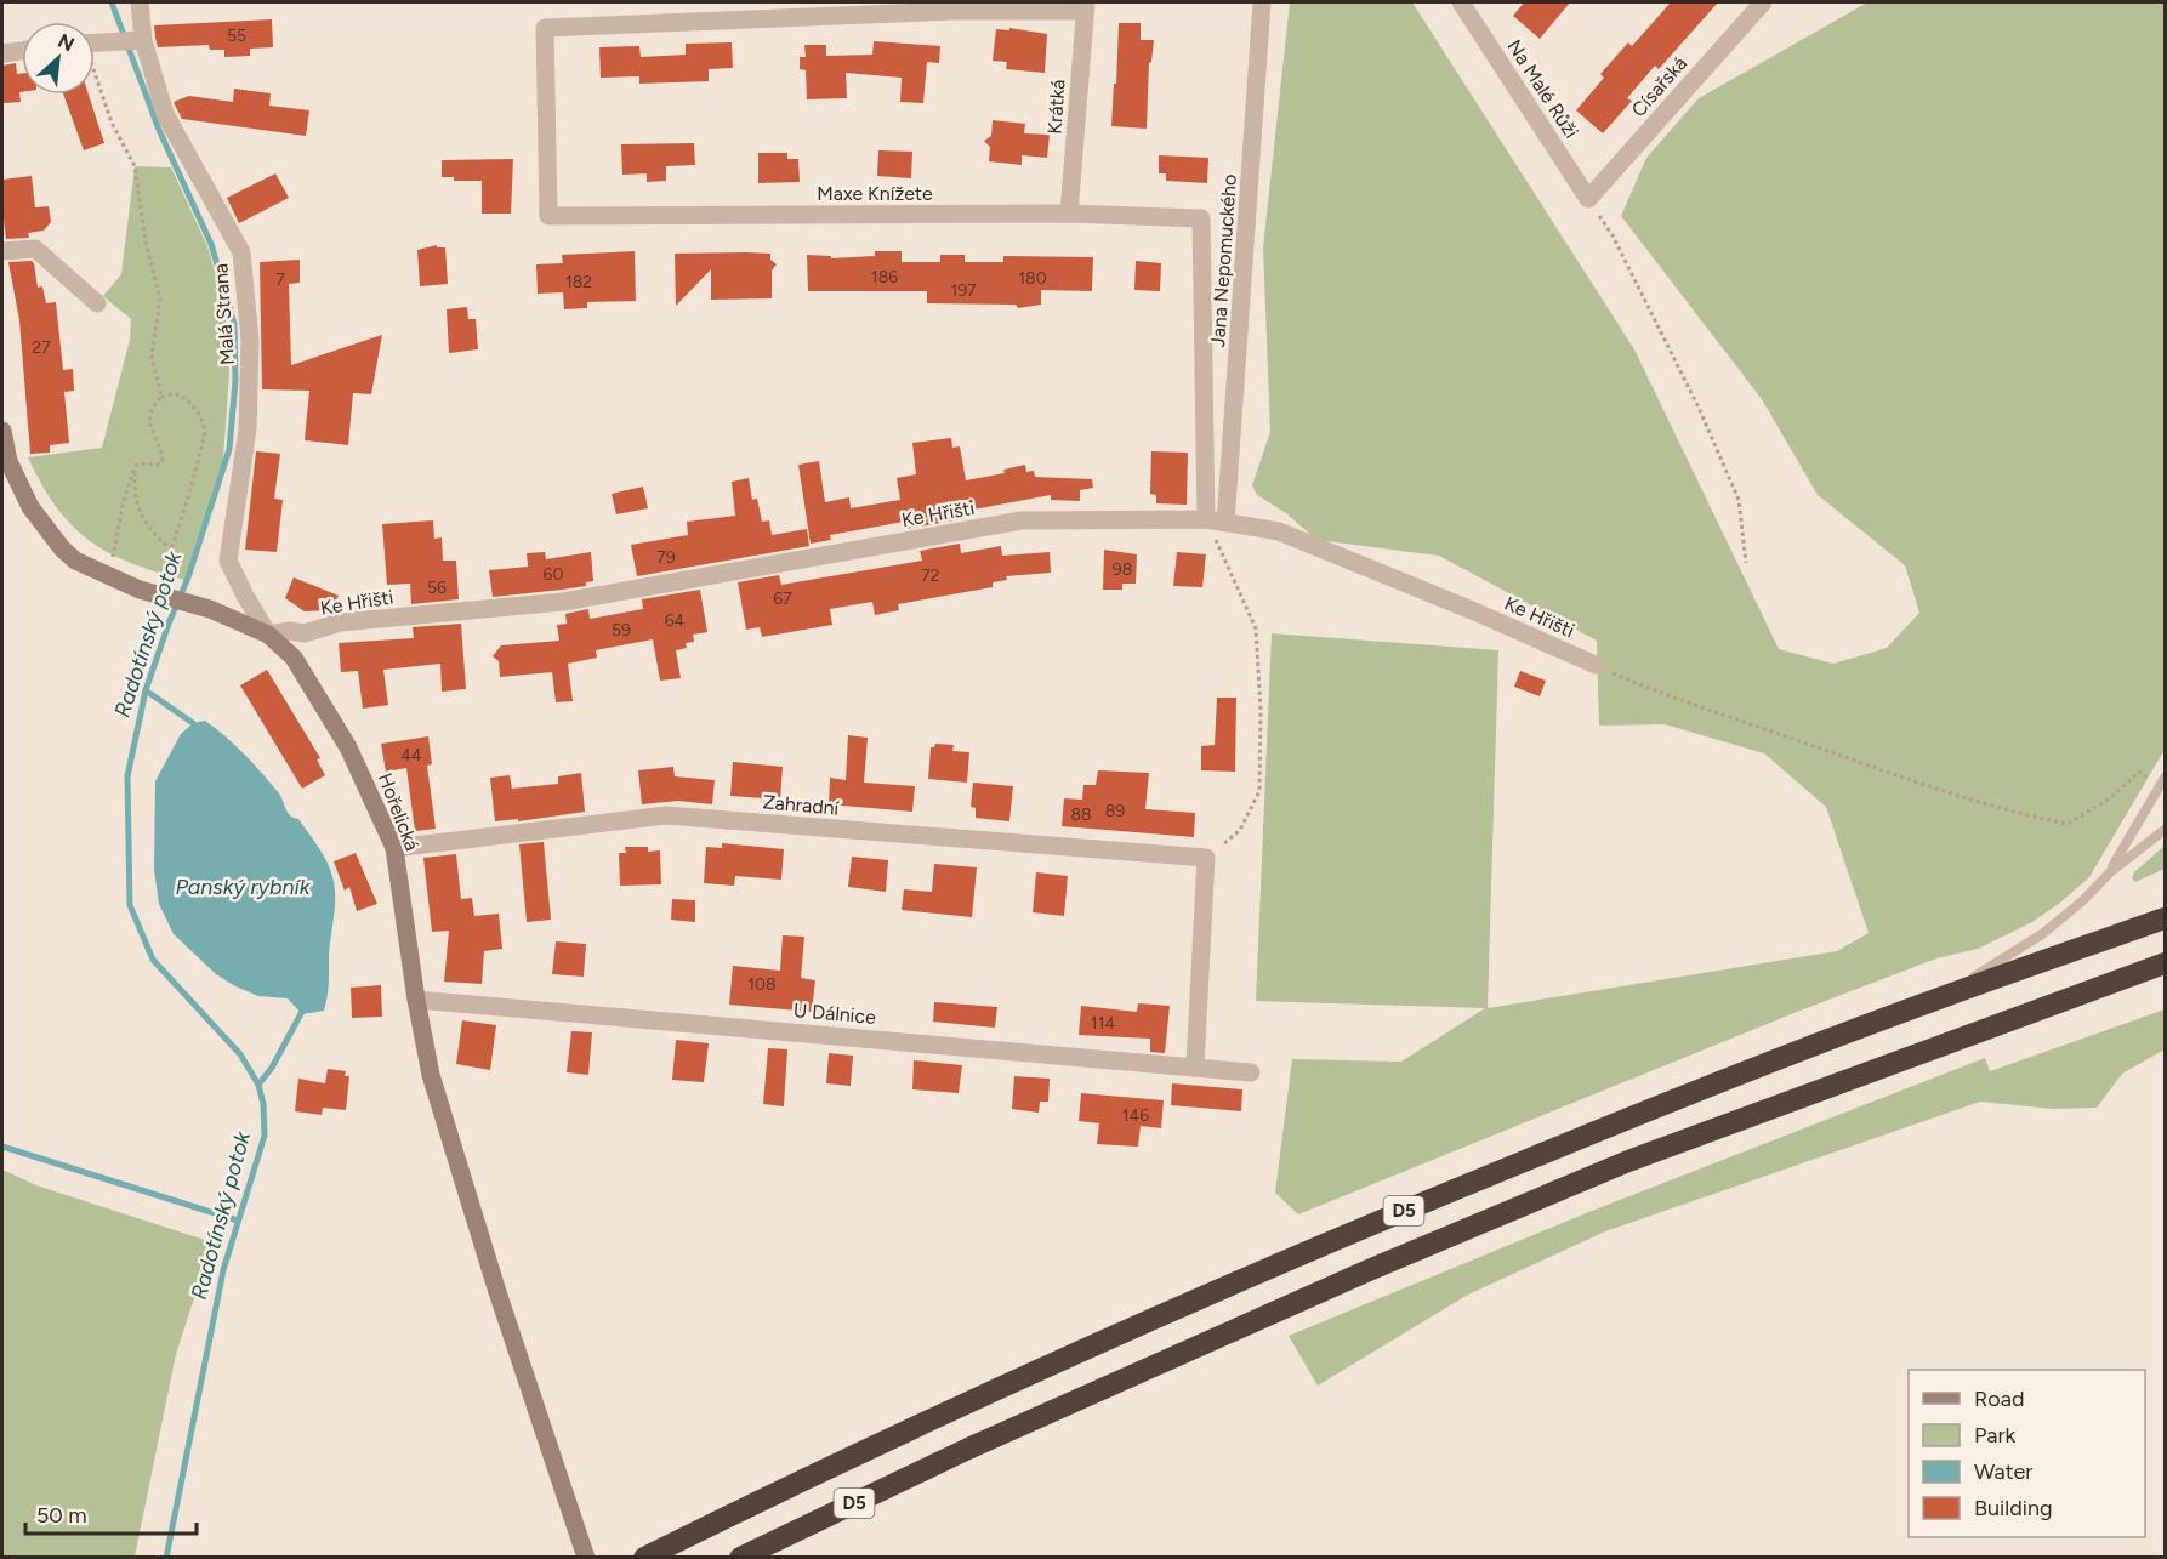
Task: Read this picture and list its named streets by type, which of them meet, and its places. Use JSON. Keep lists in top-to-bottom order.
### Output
{
  "streets": {
    "highway": ["D5"],
    "main road": ["Hořelická"],
    "street": [
      "Císařská",
      "Na Malé Růži",
      "Krátká",
      "Maxe Knížete",
      "Jana Nepomuckého",
      "Malá Strana",
      "Ke Hřišti",
      "Zahradní",
      "U Dálnice"
    ]
  },
  "crossings": [
    ["Císařská", "Na Malé Růži"],
    ["Krátká", "Maxe Knížete"],
    ["Maxe Knížete", "Jana Nepomuckého"],
    ["Jana Nepomuckého", "Ke Hřišti"],
    ["Malá Strana", "Ke Hřišti"],
    ["Malá Strana", "Hořelická"],
    ["Ke Hřišti", "Hořelická"],
    ["Zahradní", "Hořelická"],
    ["Hořelická", "U Dálnice"]
  ],
  "water": ["Radotínský potok", "Panský rybník"],
  "house_numbers": [
    "55",
    "186",
    "180",
    "7",
    "182",
    "197",
    "27",
    "79",
    "98",
    "60",
    "72",
    "56",
    "67",
    "64",
    "59",
    "44",
    "89",
    "88",
    "108",
    "114",
    "146"
  ],
  "legend": [
    "Road",
    "Park",
    "Water",
    "Building"
  ],
  "scale_bar": "50 m",
  "north": "top right"
}
